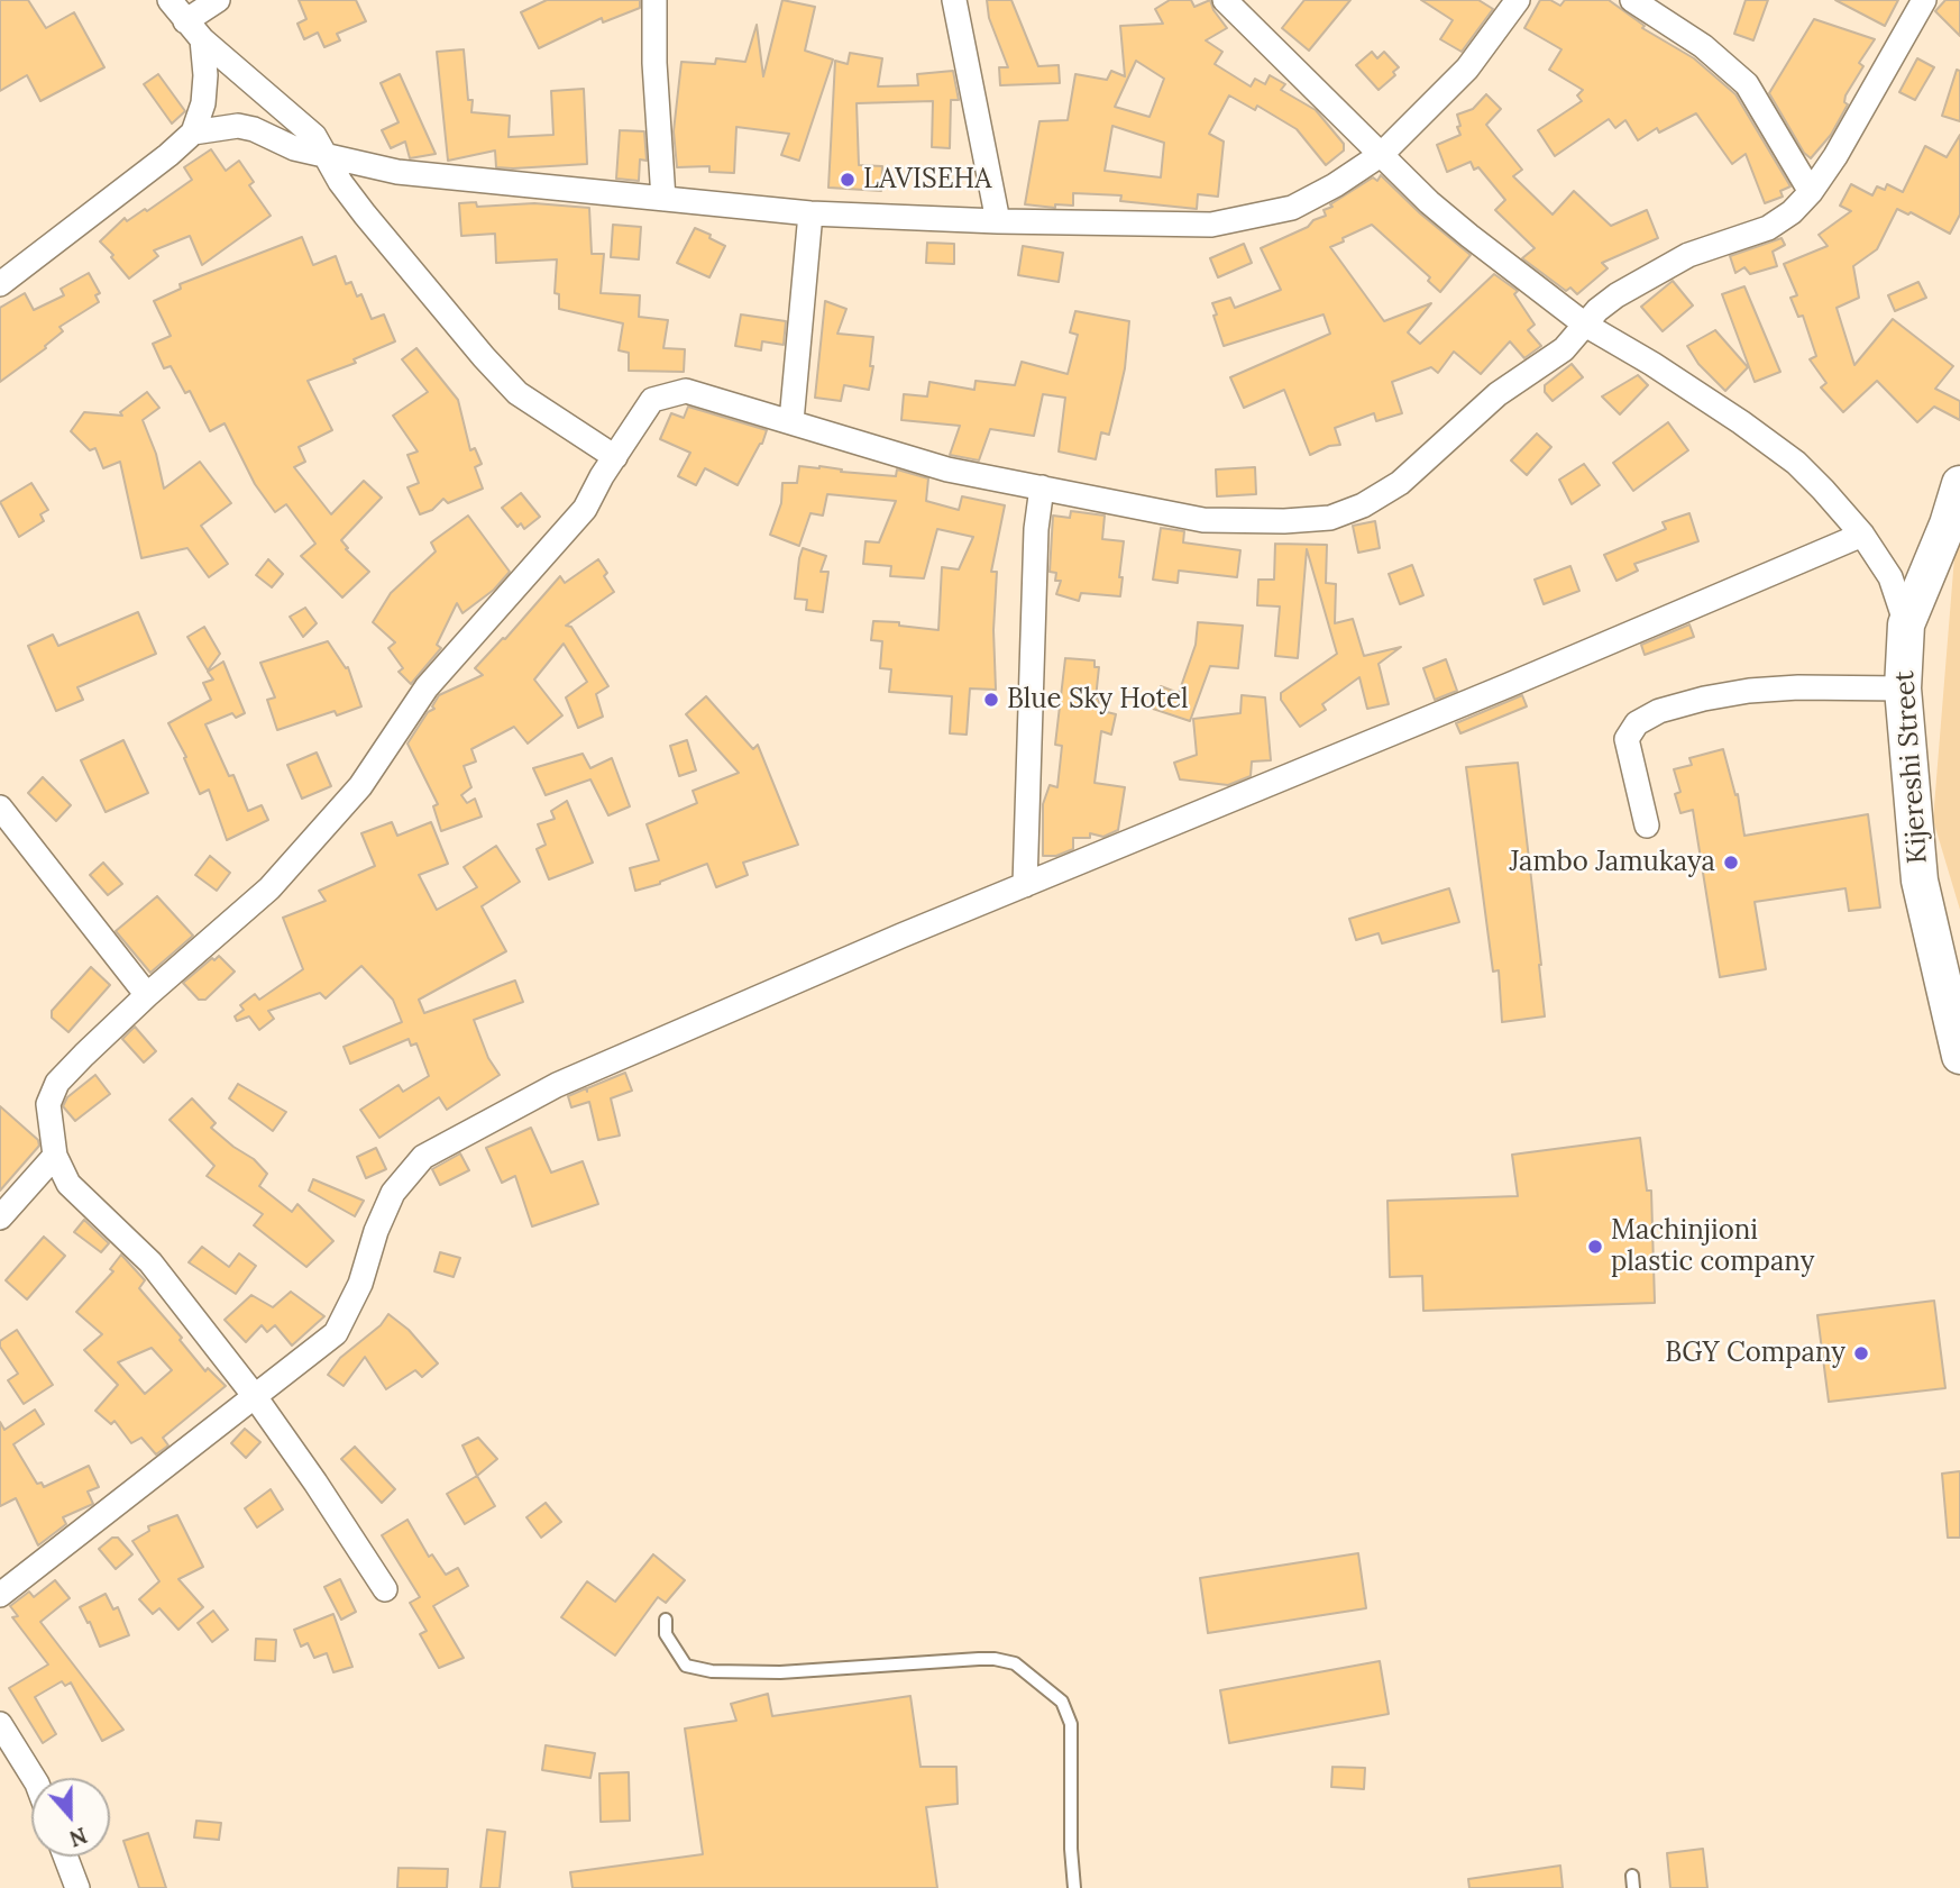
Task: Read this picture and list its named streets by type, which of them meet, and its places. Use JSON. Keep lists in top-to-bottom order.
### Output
{
  "streets": {
    "street": ["Kijereshi Street"]
  },
  "places": [
    "LAVISEHA",
    "Blue Sky Hotel",
    "Jambo Jamukaya",
    "Machinjioni plastic company",
    "BGY Company"
  ],
  "north": "bottom"
}
